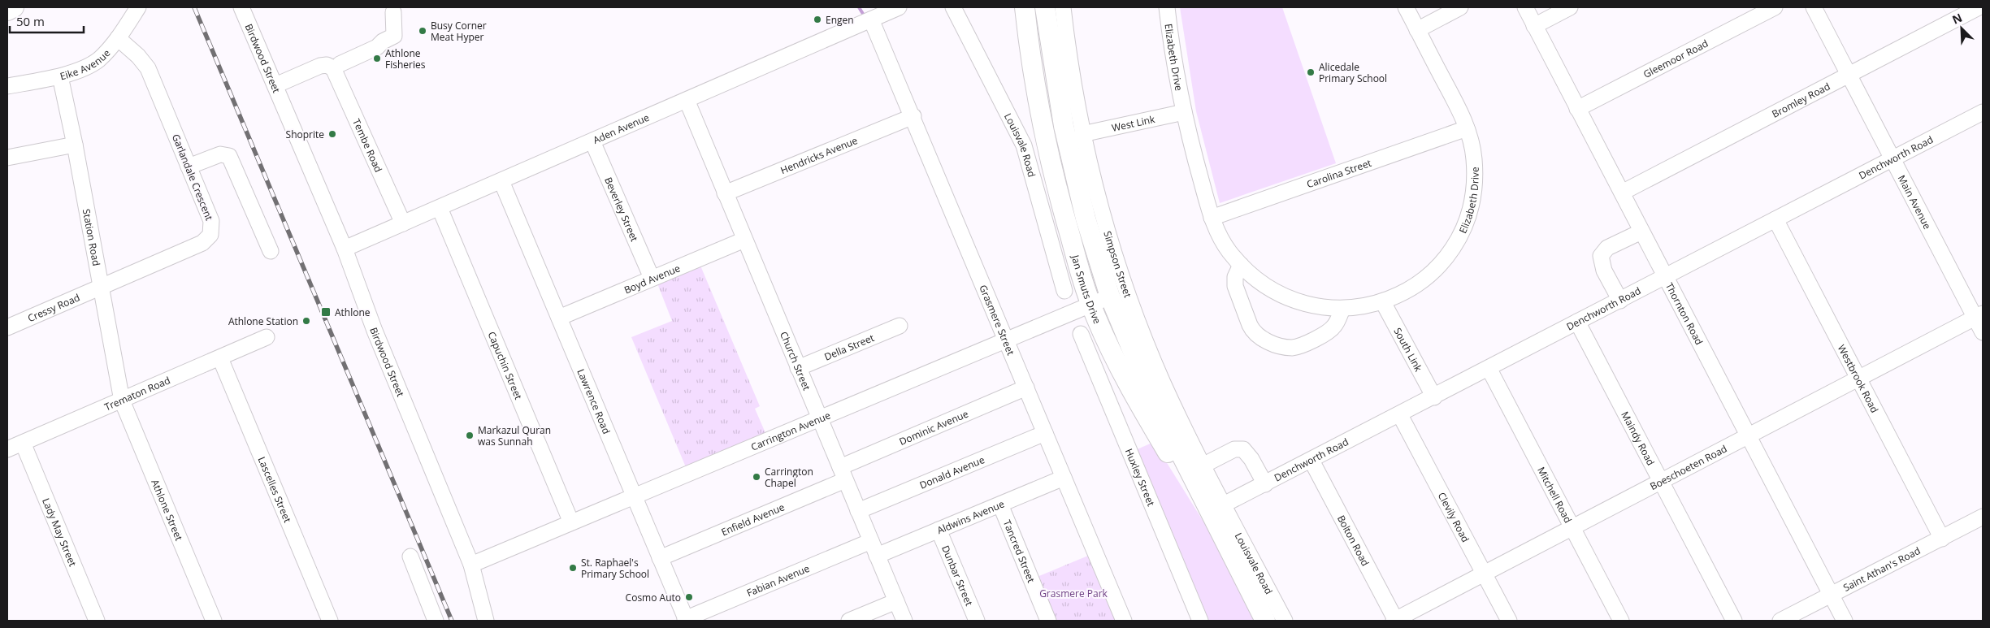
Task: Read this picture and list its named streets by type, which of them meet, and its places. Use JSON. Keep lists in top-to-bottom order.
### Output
{
  "streets": {
    "main road": ["Jan Smuts Drive"],
    "street": [
      "Birdwood Street",
      "Elizabeth Drive",
      "Gleemoor Road",
      "Eike Avenue",
      "Bromley Road",
      "West Link",
      "Aden Avenue",
      "Tembe Road",
      "Louisvale Road",
      "Hendricks Avenue",
      "Denchworth Road",
      "Carolina Street",
      "Garlandale Crescent",
      "Main Avenue",
      "Beverley Street",
      "Station Road",
      "Simpson Street",
      "Boyd Avenue",
      "Cressy Road",
      "Thornton Road",
      "Grasmere Street",
      "Della Street",
      "South Link",
      "Church Street",
      "Capuchin Street",
      "Westbrook Road",
      "Trematon Road",
      "Lawrence Road",
      "Dominic Avenue",
      "Carrington Avenue",
      "Maindy Road",
      "Boeschoeten Road",
      "Donald Avenue",
      "Huxley Street",
      "Lascelles Street",
      "Mitchell Road",
      "Athlone Street",
      "Aldwins Avenue",
      "Clevily Road",
      "Enfield Avenue",
      "Lady May Street",
      "Bolton Road",
      "Tancred Street",
      "Saint Athan's Road",
      "Dunbar Street",
      "Fabian Avenue"
    ]
  },
  "crossings": [
    ["Birdwood Street", "Aden Avenue"],
    ["Birdwood Street", "Carrington Avenue"],
    ["Elizabeth Drive", "West Link"],
    ["Elizabeth Drive", "Carolina Street"],
    ["Elizabeth Drive", "South Link"],
    ["Gleemoor Road", "Thornton Road"],
    ["Eike Avenue", "Garlandale Crescent"],
    ["Eike Avenue", "Station Road"],
    ["Bromley Road", "Main Avenue"],
    ["Bromley Road", "Thornton Road"],
    ["West Link", "Simpson Street"],
    ["Aden Avenue", "Tembe Road"],
    ["Aden Avenue", "Beverley Street"],
    ["Aden Avenue", "Grasmere Street"],
    ["Aden Avenue", "Church Street"],
    ["Aden Avenue", "Capuchin Street"],
    ["Aden Avenue", "Lawrence Road"],
    ["Louisvale Road", "Denchworth Road"],
    ["Louisvale Road", "Simpson Street"],
    ["Hendricks Avenue", "Grasmere Street"],
    ["Hendricks Avenue", "Church Street"],
    ["Denchworth Road", "Main Avenue"],
    ["Denchworth Road", "Simpson Street"],
    ["Denchworth Road", "Thornton Road"],
    ["Denchworth Road", "South Link"],
    ["Denchworth Road", "Westbrook Road"],
    ["Denchworth Road", "Maindy Road"],
    ["Denchworth Road", "Mitchell Road"],
    ["Denchworth Road", "Clevily Road"],
    ["Denchworth Road", "Bolton Road"],
    ["Garlandale Crescent", "Station Road"],
    ["Garlandale Crescent", "Cressy Road"],
    ["Main Avenue", "Boeschoeten Road"],
    ["Beverley Street", "Boyd Avenue"],
    ["Station Road", "Cressy Road"],
    ["Station Road", "Trematon Road"],
    ["Station Road", "Athlone Street"],
    ["Boyd Avenue", "Church Street"],
    ["Boyd Avenue", "Lawrence Road"],
    ["Jan Smuts Drive", "Carrington Avenue"],
    ["Thornton Road", "Boeschoeten Road"],
    ["Thornton Road", "Saint Athan's Road"],
    ["Grasmere Street", "Dominic Avenue"],
    ["Grasmere Street", "Carrington Avenue"],
    ["Grasmere Street", "Donald Avenue"],
    ["Grasmere Street", "Aldwins Avenue"],
    ["Della Street", "Church Street"],
    ["Church Street", "Dominic Avenue"],
    ["Church Street", "Carrington Avenue"],
    ["Church Street", "Donald Avenue"],
    ["Church Street", "Aldwins Avenue"],
    ["Church Street", "Enfield Avenue"],
    ["Church Street", "Fabian Avenue"],
    ["Capuchin Street", "Carrington Avenue"],
    ["Westbrook Road", "Boeschoeten Road"],
    ["Westbrook Road", "Saint Athan's Road"],
    ["Trematon Road", "Lascelles Street"],
    ["Trematon Road", "Athlone Street"],
    ["Trematon Road", "Lady May Street"],
    ["Lawrence Road", "Carrington Avenue"],
    ["Lawrence Road", "Enfield Avenue"],
    ["Lawrence Road", "Fabian Avenue"],
    ["Dominic Avenue", "Enfield Avenue"],
    ["Maindy Road", "Boeschoeten Road"],
    ["Boeschoeten Road", "Mitchell Road"],
    ["Boeschoeten Road", "Clevily Road"],
    ["Boeschoeten Road", "Bolton Road"],
    ["Aldwins Avenue", "Tancred Street"],
    ["Aldwins Avenue", "Dunbar Street"]
  ],
  "parks": ["Grasmere Park"],
  "places": {
    "other": [
      "Engen",
      "Busy Corner Meat Hyper",
      "Athlone Fisheries",
      "Alicedale Primary School",
      "Shoprite",
      "Athlone Station",
      "Markazul Quran was Sunnah",
      "Carrington Chapel",
      "St. Raphael's Primary School",
      "Cosmo Auto"
    ],
    "transit": ["Athlone"]
  },
  "scale_bar": "50 m",
  "north": "top left"
}
